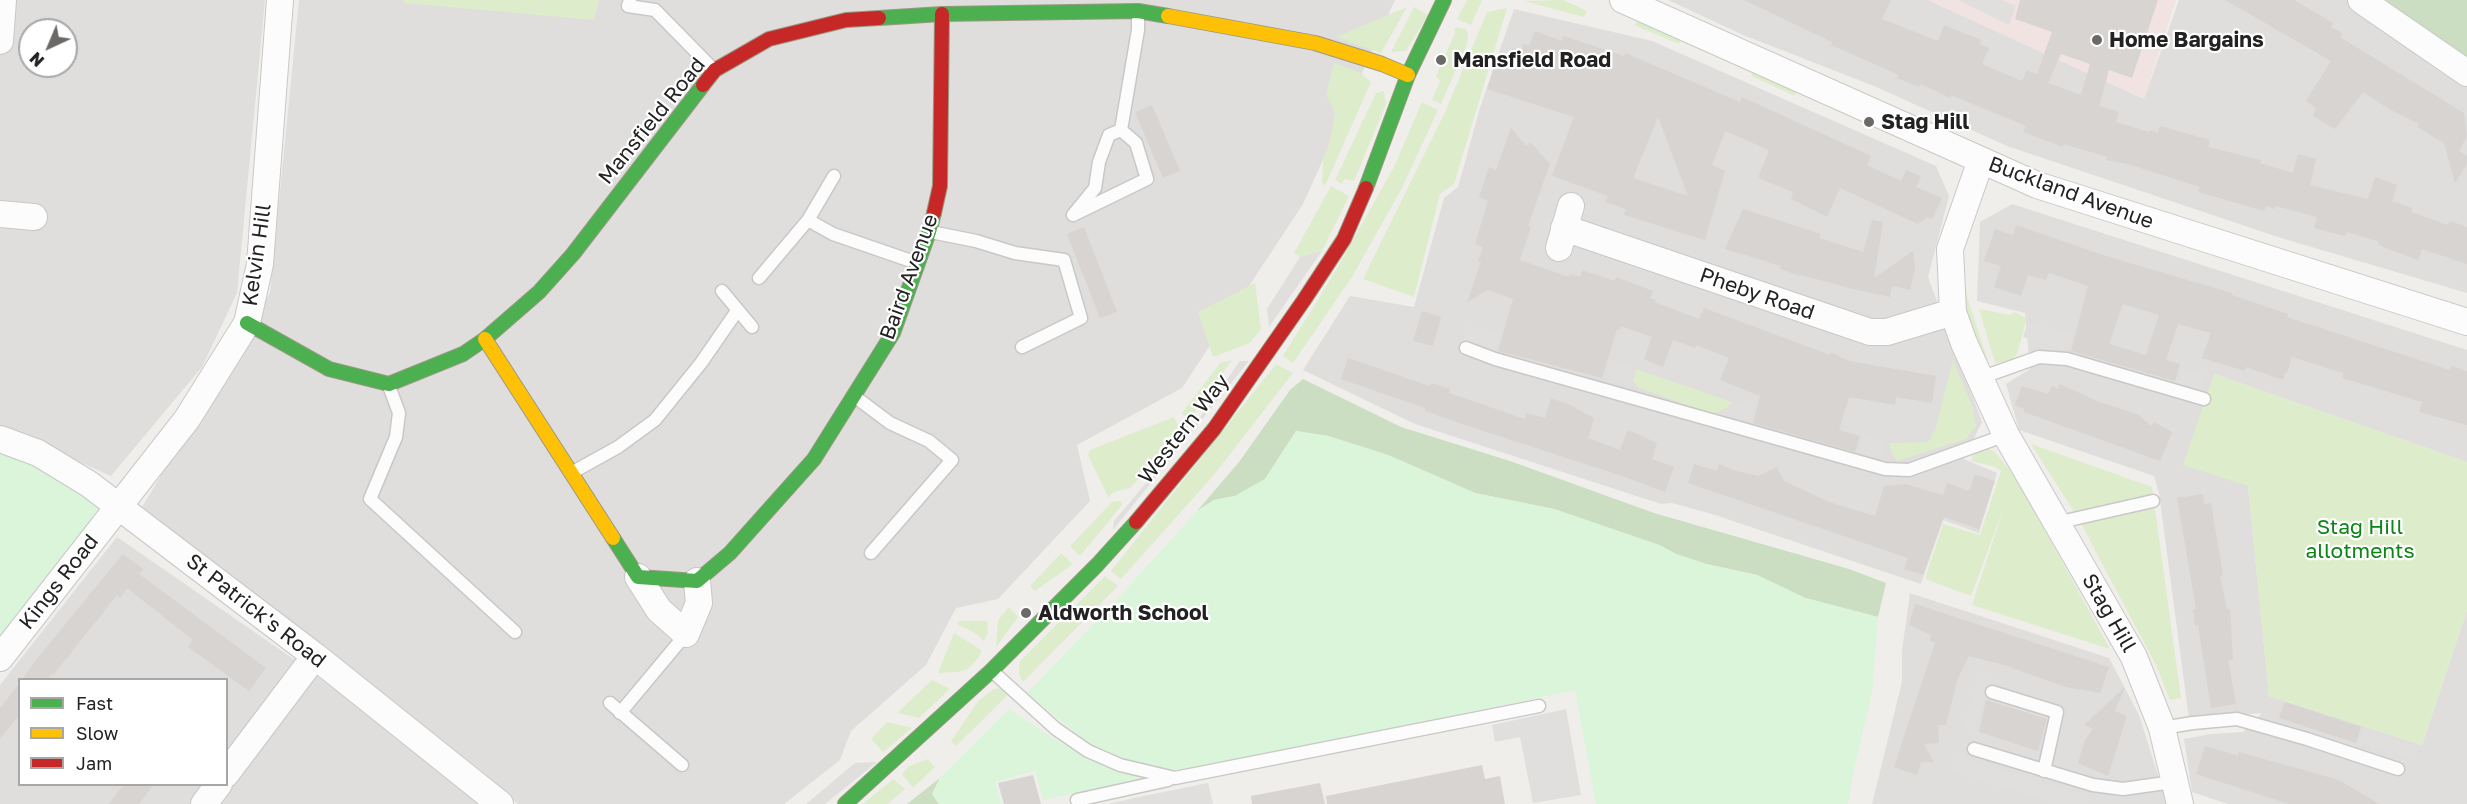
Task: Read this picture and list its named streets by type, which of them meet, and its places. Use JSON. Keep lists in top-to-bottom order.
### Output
{
  "streets": {
    "street": [
      "Mansfield Road",
      "Buckland Avenue",
      "Kelvin Hill",
      "Baird Avenue",
      "Pheby Road",
      "Western Way",
      "Kings Road",
      "St Patrick's Road",
      "Stag Hill"
    ]
  },
  "crossings": [
    ["Mansfield Road", "Baird Avenue"],
    ["Mansfield Road", "Western Way"],
    ["Buckland Avenue", "Stag Hill"],
    ["Kelvin Hill", "Kings Road"],
    ["Kelvin Hill", "St Patrick's Road"],
    ["Pheby Road", "Stag Hill"],
    ["Kings Road", "St Patrick's Road"]
  ],
  "parks": ["Stag Hill allotments"],
  "places": [
    "Home Bargains",
    "Mansfield Road",
    "Stag Hill",
    "Aldworth School"
  ],
  "legend": ["Fast", "Slow", "Jam"],
  "north": "bottom left"
}
